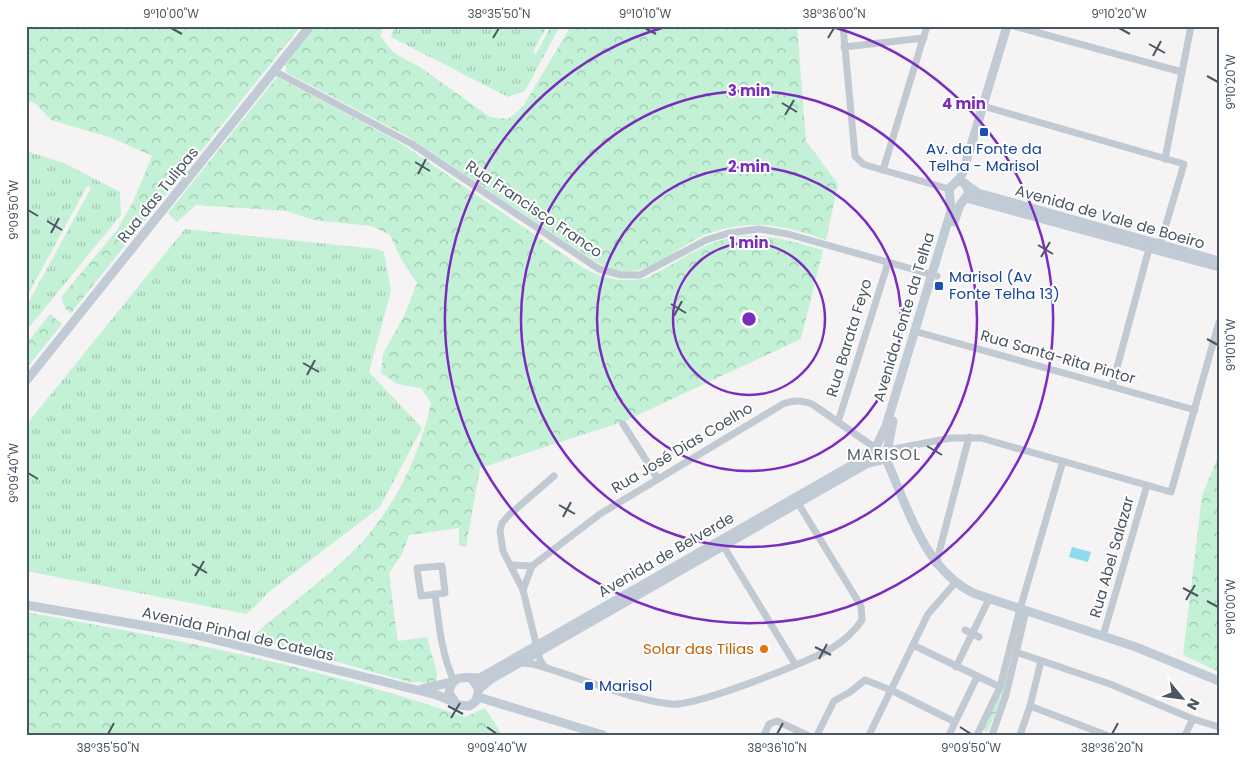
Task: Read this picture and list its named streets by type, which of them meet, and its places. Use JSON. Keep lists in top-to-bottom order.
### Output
{
  "streets": {
    "main road": [
      "Rua das Tulipas",
      "Avenida de Vale de Boeiro",
      "Avenida Fonte da Telha",
      "Avenida de Belverde",
      "Avenida Pinhal de Catelas"
    ],
    "street": [
      "Rua Francisco Franco",
      "Rua Barata Feyo",
      "Rua Santa-Rita Pintor",
      "Rua José Dias Coelho",
      "Rua Abel Salazar"
    ]
  },
  "crossings": [
    ["Rua das Tulipas", "Rua Francisco Franco"],
    ["Rua Francisco Franco", "Avenida Fonte da Telha"],
    ["Rua Francisco Franco", "Rua Barata Feyo"],
    ["Avenida de Vale de Boeiro", "Avenida Fonte da Telha"],
    ["Avenida Fonte da Telha", "Rua Santa-Rita Pintor"],
    ["Avenida Fonte da Telha", "Rua José Dias Coelho"],
    ["Avenida Fonte da Telha", "Avenida de Belverde"],
    ["Rua Barata Feyo", "Rua José Dias Coelho"],
    ["Rua José Dias Coelho", "Avenida de Belverde"],
    ["Avenida de Belverde", "Avenida Pinhal de Catelas"]
  ],
  "districts": ["MARISOL"],
  "places": {
    "transit": ["Av. da Fonte da Telha - Marisol", "Marisol (Av Fonte Telha 13)", "Marisol"],
    "other": ["Solar das Tílias"]
  },
  "north": "bottom right",
  "coordinates": [
    "9°10'00\"W",
    "38°35'50\"N",
    "9°10'10\"W",
    "38°36'00\"N",
    "9°10'20\"W",
    "9°09'50\"W",
    "9°09'40\"W",
    "38°36'10\"N",
    "38°36'20\"N"
  ],
  "rings": [
    "3 min",
    "4 min",
    "2 min",
    "1 min"
  ]
}
